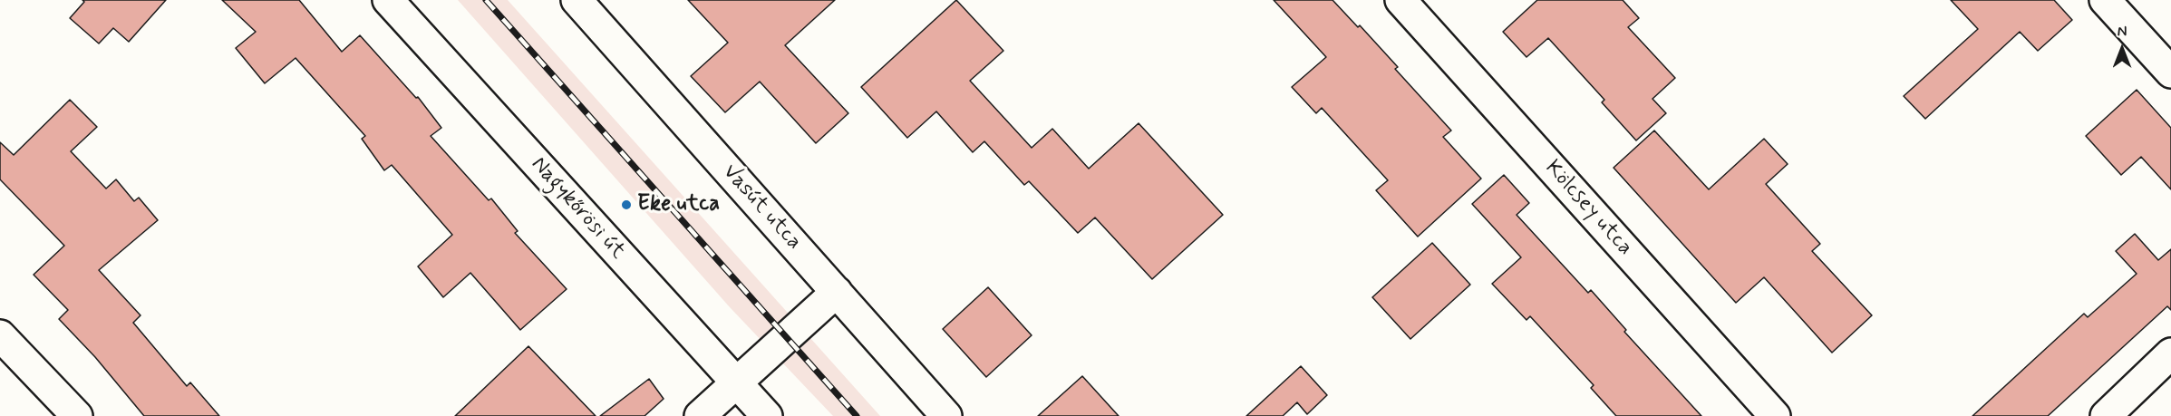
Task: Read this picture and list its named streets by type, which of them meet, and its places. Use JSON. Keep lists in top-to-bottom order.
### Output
{
  "streets": {
    "street": ["Vasút utca", "Nagykőrösi út", "Kölcsey utca"]
  },
  "places": ["Eke utca"],
  "north": "top"
}
